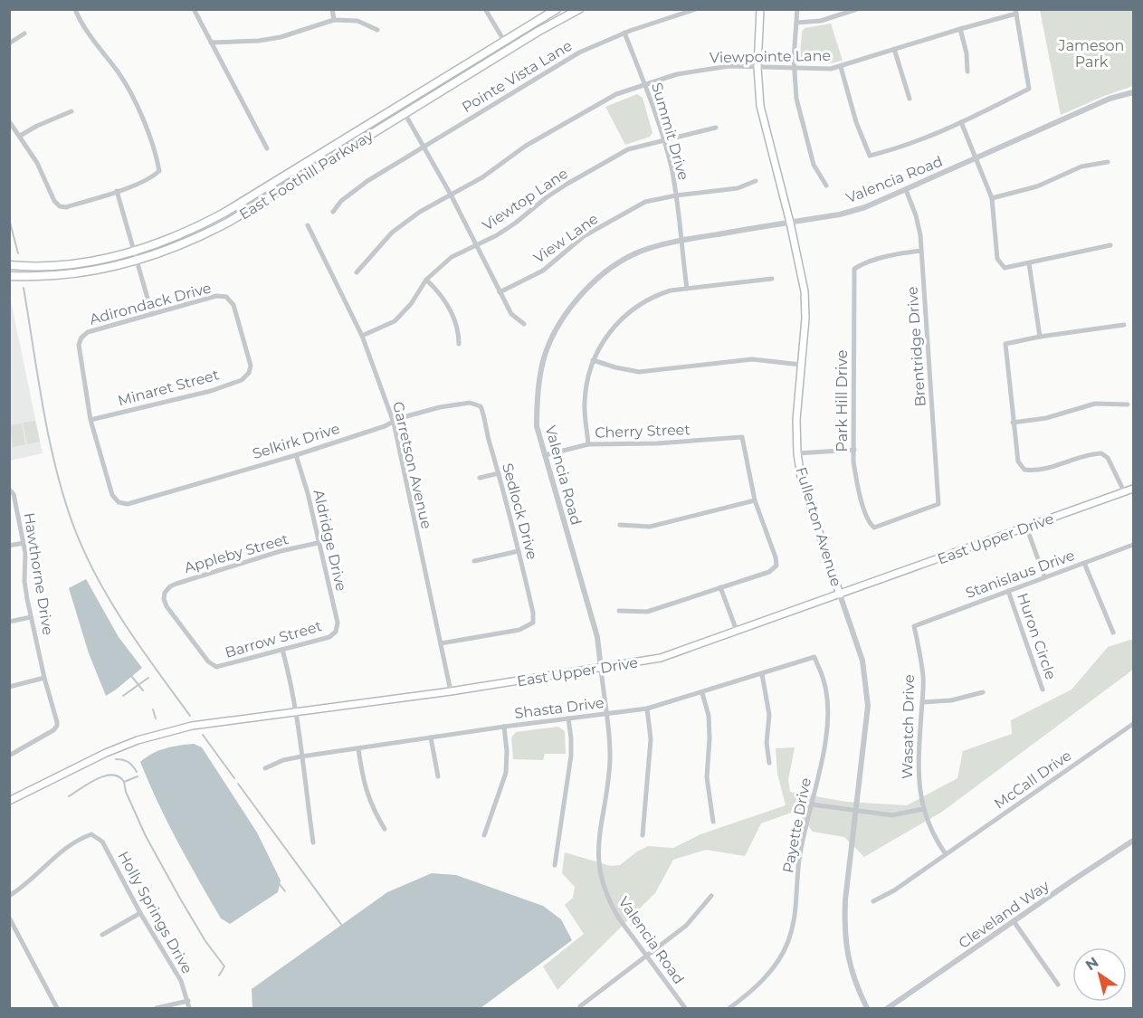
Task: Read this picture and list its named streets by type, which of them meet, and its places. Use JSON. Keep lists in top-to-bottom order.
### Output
{
  "streets": {
    "main road": ["East Foothill Parkway", "Fullerton Avenue", "East Upper Drive"],
    "street": [
      "Viewpointe Lane",
      "Pointe Vista Lane",
      "Summit Drive",
      "Valencia Road",
      "Viewtop Lane",
      "View Lane",
      "Adirondack Drive",
      "Brentridge Drive",
      "Minaret Street",
      "Park Hill Drive",
      "Cherry Street",
      "Selkirk Drive",
      "Garretson Avenue",
      "Sedlock Drive",
      "Aldridge Drive",
      "Appleby Street",
      "Hawthorne Drive",
      "Stanislaus Drive",
      "Huron Circle",
      "Barrow Street",
      "Shasta Drive",
      "Wasatch Drive",
      "McCall Drive",
      "Payette Drive",
      "Holly Springs Drive",
      "Cleveland Way"
    ]
  },
  "crossings": [
    ["Viewpointe Lane", "Summit Drive"],
    ["Viewpointe Lane", "Fullerton Avenue"],
    ["Pointe Vista Lane", "Summit Drive"],
    ["Summit Drive", "Valencia Road"],
    ["Summit Drive", "Viewtop Lane"],
    ["Summit Drive", "View Lane"],
    ["Valencia Road", "Brentridge Drive"],
    ["Valencia Road", "Cherry Street"],
    ["Valencia Road", "Fullerton Avenue"],
    ["Valencia Road", "East Upper Drive"],
    ["Valencia Road", "Shasta Drive"],
    ["Viewtop Lane", "Garretson Avenue"],
    ["Adirondack Drive", "Minaret Street"],
    ["Adirondack Drive", "Selkirk Drive"],
    ["Brentridge Drive", "Park Hill Drive"],
    ["Minaret Street", "Selkirk Drive"],
    ["Selkirk Drive", "Garretson Avenue"],
    ["Selkirk Drive", "Sedlock Drive"],
    ["Selkirk Drive", "Aldridge Drive"],
    ["Garretson Avenue", "Sedlock Drive"],
    ["Garretson Avenue", "East Upper Drive"],
    ["Fullerton Avenue", "East Upper Drive"],
    ["Aldridge Drive", "Appleby Street"],
    ["Aldridge Drive", "Barrow Street"],
    ["Appleby Street", "Barrow Street"],
    ["Stanislaus Drive", "Huron Circle"],
    ["Stanislaus Drive", "Wasatch Drive"],
    ["Shasta Drive", "Payette Drive"],
    ["Wasatch Drive", "McCall Drive"]
  ],
  "parks": ["Jameson Park"],
  "north": "top left"
}
